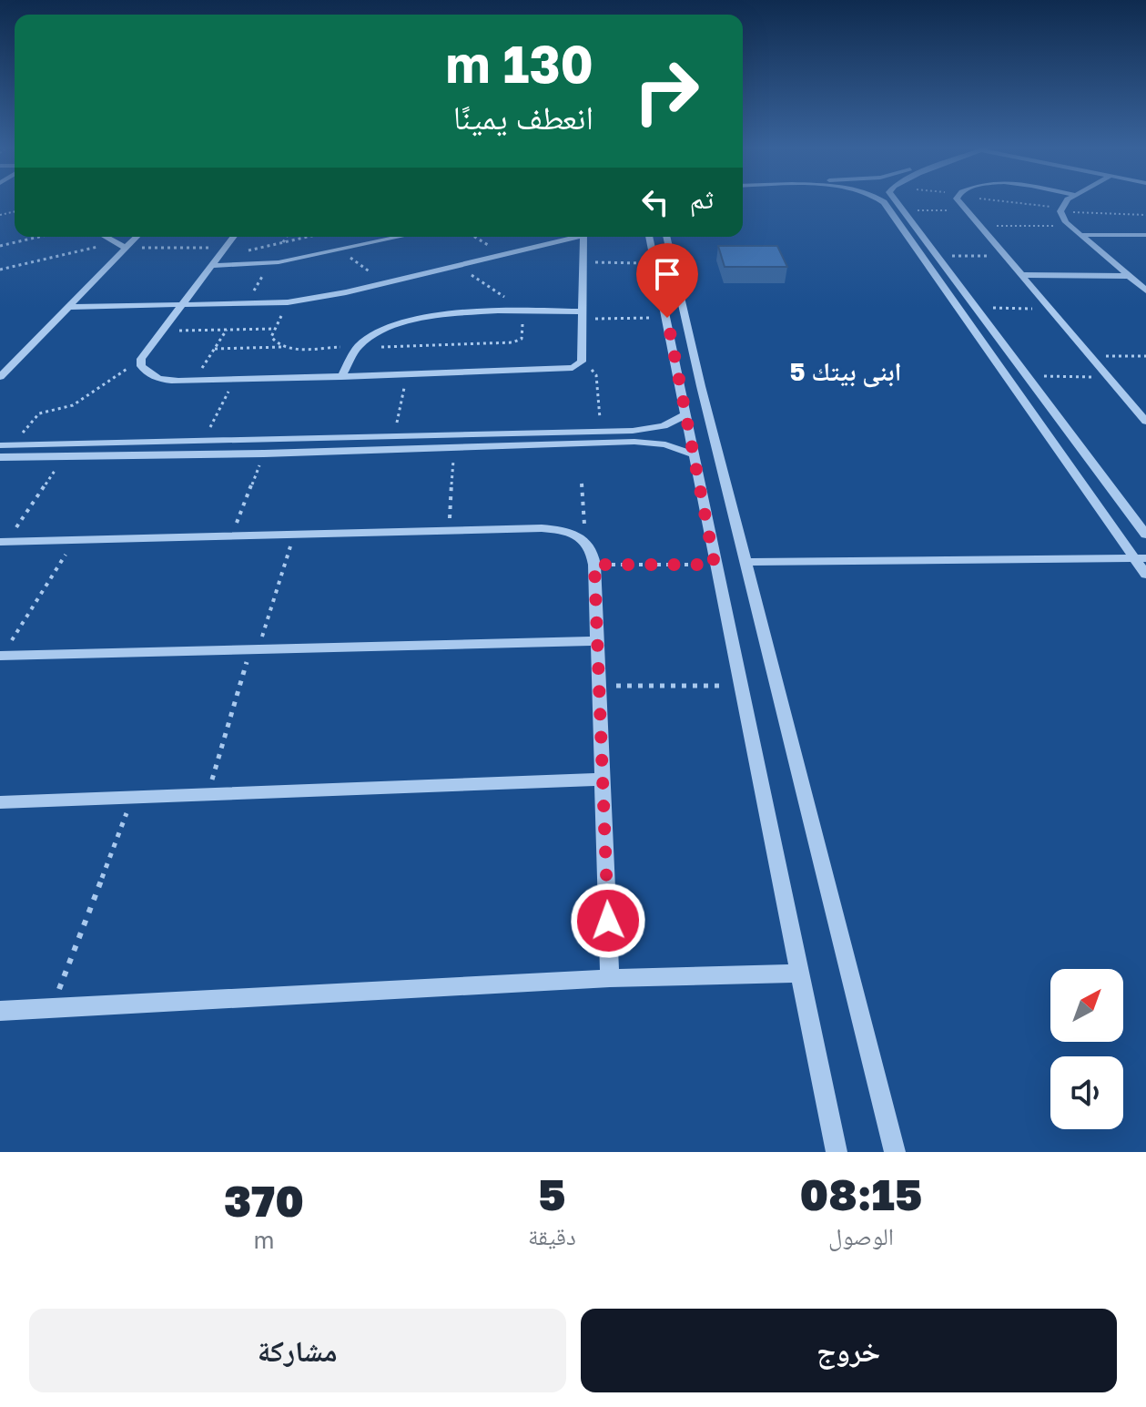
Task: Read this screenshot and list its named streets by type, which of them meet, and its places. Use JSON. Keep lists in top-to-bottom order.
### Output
{
  "districts": ["ابنى بيتك 5"],
  "north": "top right",
  "page": {
    "turn": ["130 m", "انعطف يمينًا"],
    "then": "ثم",
    "eta": [
      "08:15",
      "الوصول",
      "5",
      "دقيقة",
      "370",
      "m"
    ],
    "buttons": ["خروج", "مشاركة"]
  }
}
